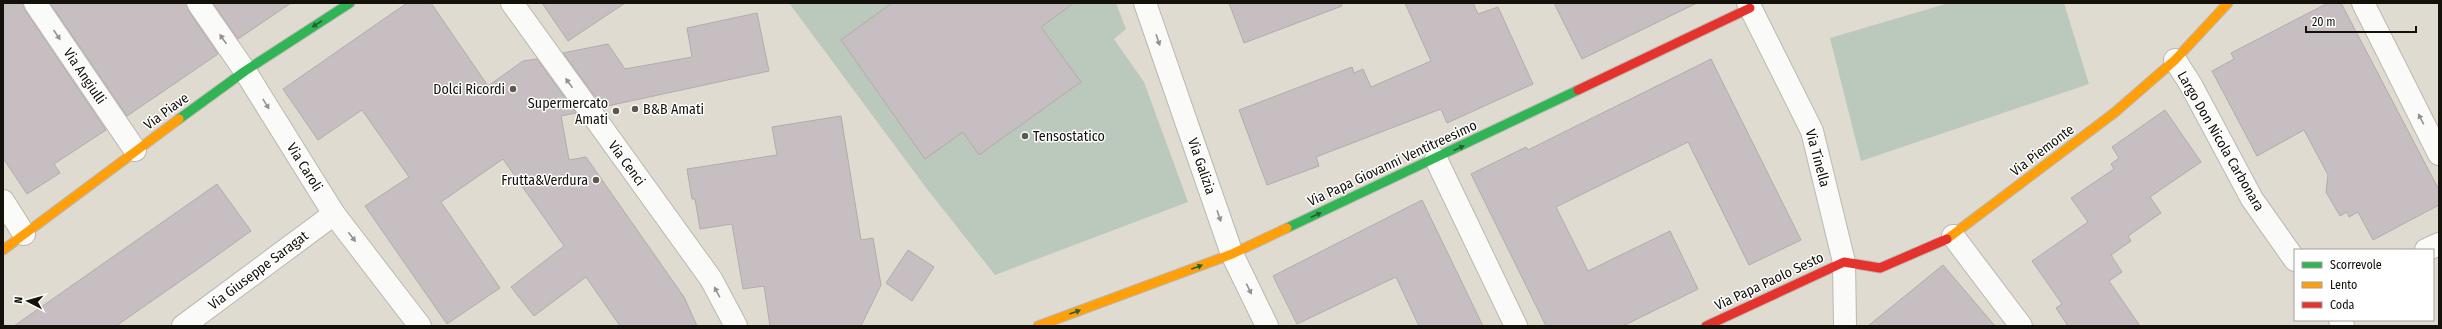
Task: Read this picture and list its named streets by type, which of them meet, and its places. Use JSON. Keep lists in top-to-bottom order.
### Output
{
  "streets": {
    "street": [
      "Via Angiulli",
      "Via Piave",
      "Largo Don Nicola Carbonara",
      "Via Piemonte",
      "Via Tinella",
      "Via Cenci",
      "Via Papa Giovanni Ventitreesimo",
      "Via Galizia",
      "Via Caroli",
      "Via Giuseppe Saragat",
      "Via Papa Paolo Sesto"
    ]
  },
  "crossings": [
    ["Via Angiulli", "Via Piave"],
    ["Via Piave", "Via Caroli"],
    ["Largo Don Nicola Carbonara", "Via Piemonte"],
    ["Via Piemonte", "Via Tinella"],
    ["Via Piemonte", "Via Papa Paolo Sesto"],
    ["Via Tinella", "Via Papa Giovanni Ventitreesimo"],
    ["Via Tinella", "Via Papa Paolo Sesto"],
    ["Via Papa Giovanni Ventitreesimo", "Via Galizia"],
    ["Via Caroli", "Via Giuseppe Saragat"]
  ],
  "one_way": [
    "Via Angiulli",
    "Via Cenci",
    "Via Papa Giovanni Ventitreesimo",
    "Via Galizia"
  ],
  "places": [
    "Dolci Ricordi",
    "B&B Amati",
    "Supermercato Amati",
    "Tensostatico",
    "Frutta&Verdura"
  ],
  "legend": ["Scorrevole", "Lento", "Coda"],
  "scale_bar": "20 m",
  "north": "left"
}
